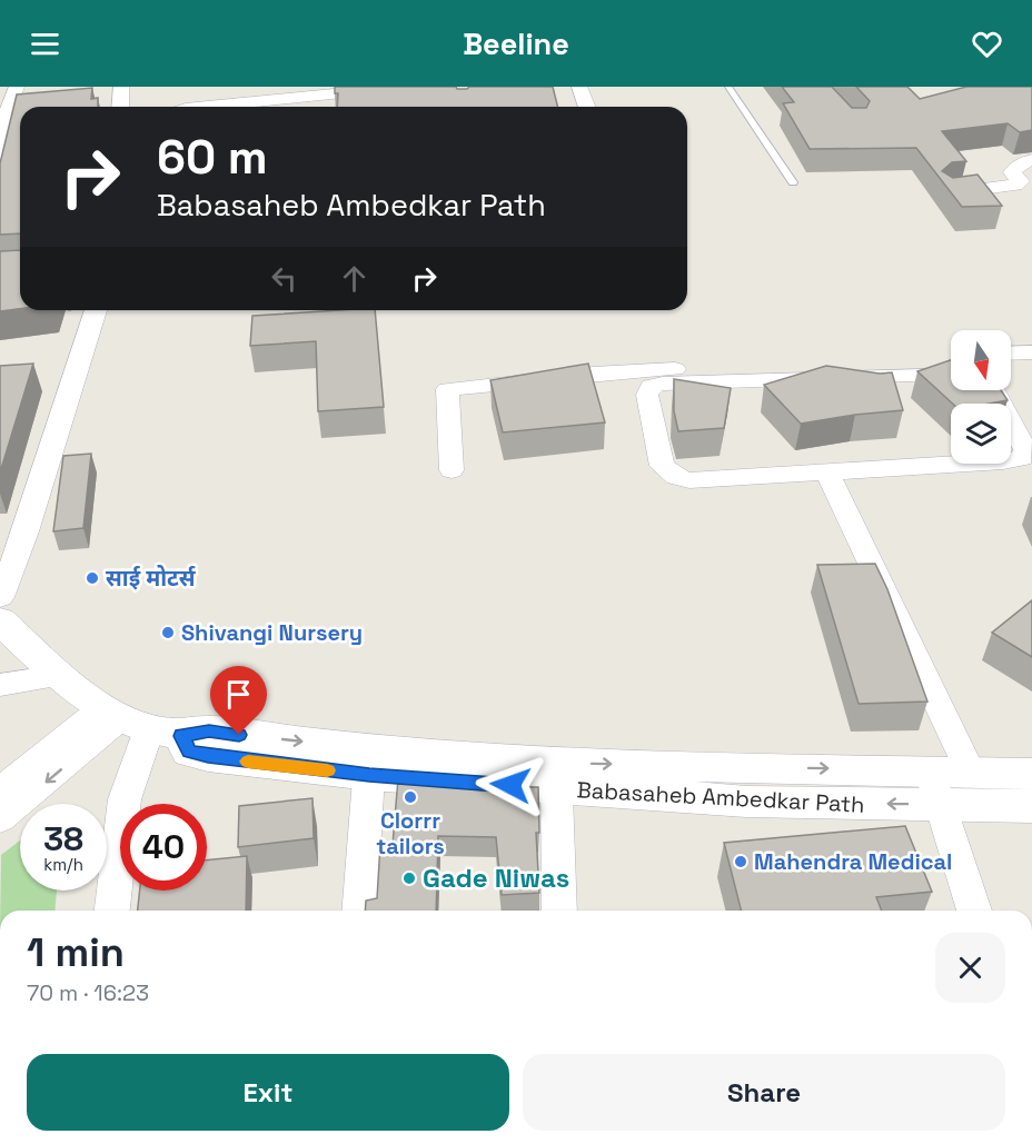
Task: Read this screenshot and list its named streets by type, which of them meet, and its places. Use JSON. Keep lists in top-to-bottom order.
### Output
{
  "streets": {
    "street": ["Babasaheb Ambedkar Path"]
  },
  "places": [
    "साई मोटर्स",
    "Shivangi Nursery",
    "Clorrr tailors",
    "Mahendra Medical",
    "Gade Niwas"
  ],
  "north": "bottom",
  "page": {
    "header": "Beeline",
    "turn": ["60 m", "Babasaheb Ambedkar Path"],
    "speed": "38 km/h",
    "limit": "40",
    "heading": ["1 min", "70 m · 16:23"],
    "buttons": ["Exit", "Share"]
  }
}
